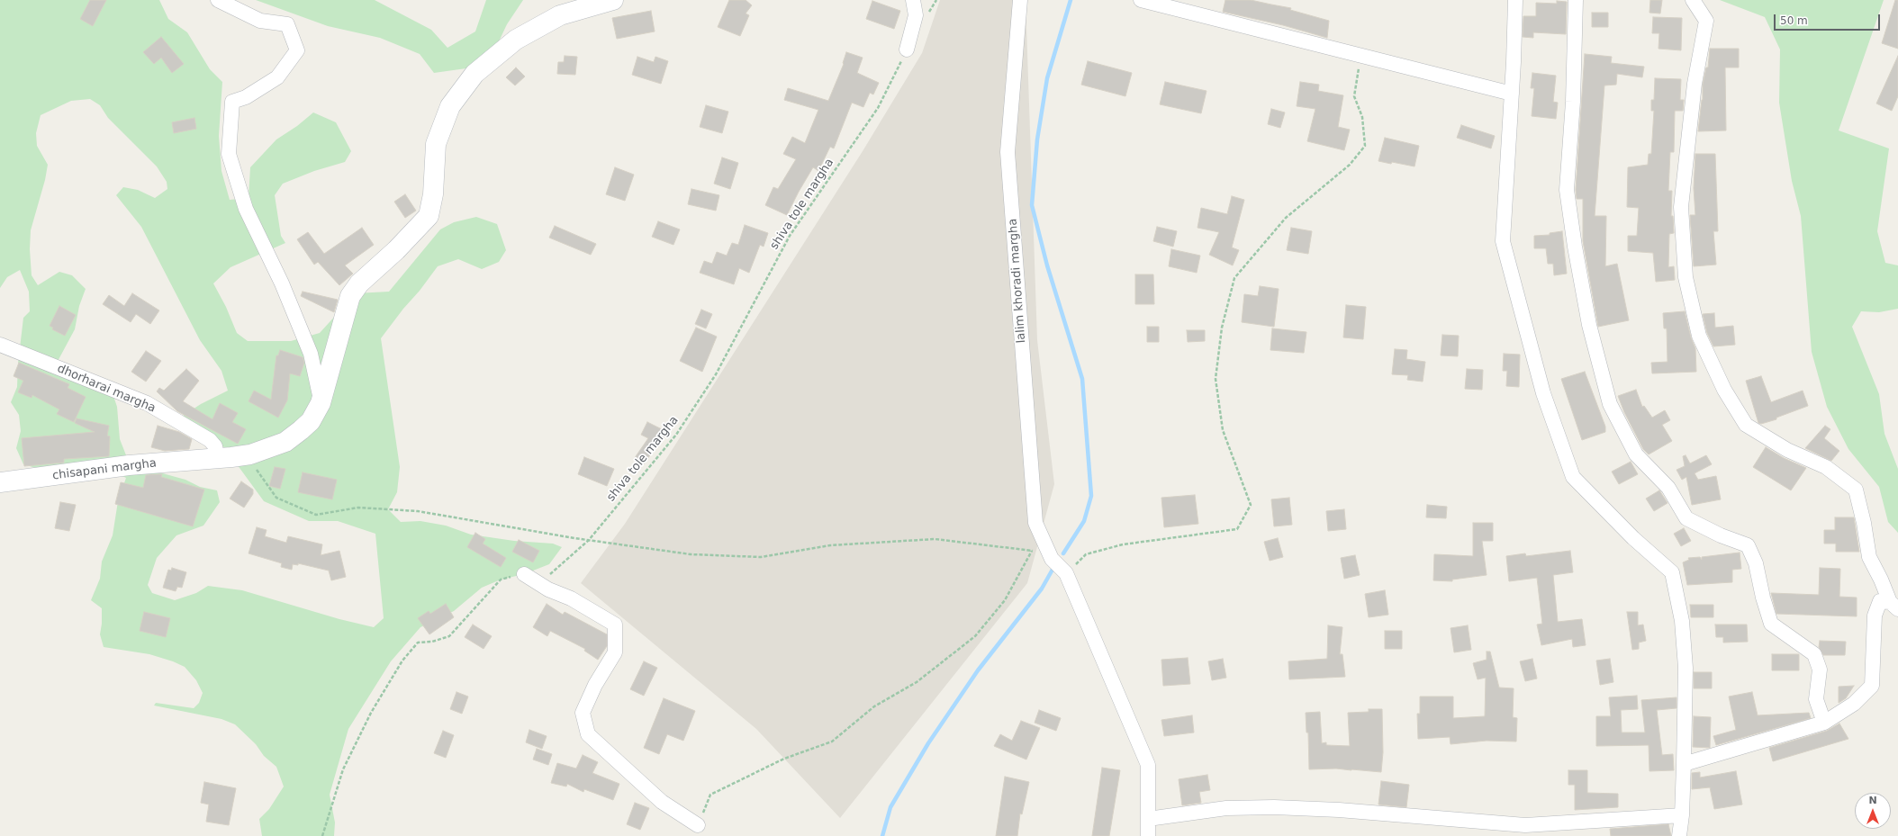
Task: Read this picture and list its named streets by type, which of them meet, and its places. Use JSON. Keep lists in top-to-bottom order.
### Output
{
  "streets": {
    "street": ["lalim khoradi margha", "dhorharai margha", "chisapani margha"],
    "path": ["shiva tole margha"]
  },
  "crossings": [
    ["dhorharai margha", "chisapani margha"]
  ],
  "scale_bar": "50 m",
  "north": "top"
}
